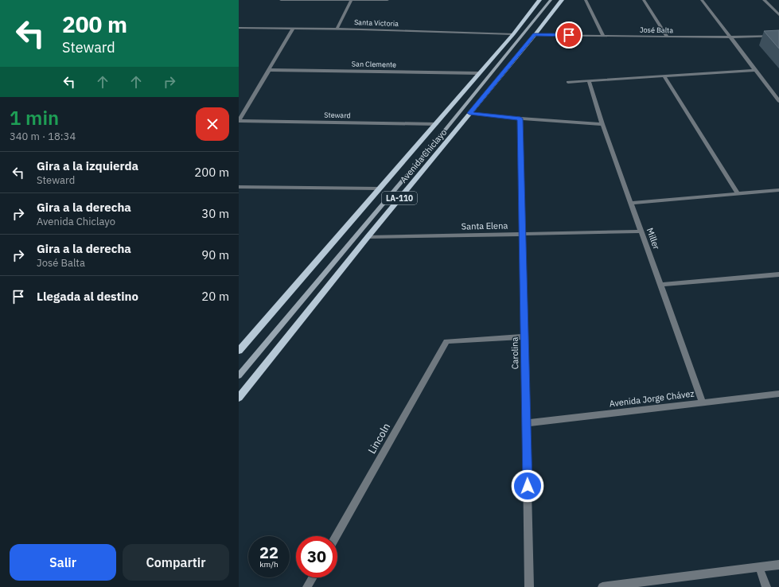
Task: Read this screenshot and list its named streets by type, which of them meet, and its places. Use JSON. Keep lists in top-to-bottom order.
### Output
{
  "streets": {
    "main road": ["Avenida Chiclayo", "LA-110"],
    "street": [
      "Santa Victoria",
      "José Balta",
      "San Clemente",
      "Steward",
      "Santa Elena",
      "Miller",
      "Carolina",
      "Avenida Jorge Chávez",
      "Lincoln"
    ]
  },
  "crossings": [
    ["Santa Victoria", "Avenida Chiclayo"],
    ["José Balta", "Avenida Chiclayo"],
    ["San Clemente", "Avenida Chiclayo"],
    ["Steward", "Avenida Chiclayo"],
    ["Avenida Chiclayo", "Santa Elena"],
    ["Santa Elena", "Miller"],
    ["Santa Elena", "Carolina"],
    ["Miller", "Avenida Jorge Chávez"],
    ["Carolina", "Avenida Jorge Chávez"],
    ["Carolina", "Lincoln"]
  ],
  "page": {
    "turn": ["200 m", "Steward"],
    "heading": ["1 min", "340 m · 18:34"],
    "list": [
      {
        "name": "Gira a la izquierda",
        "note": "Steward",
        "value": "200 m"
      },
      {
        "name": "Gira a la derecha",
        "note": "Avenida Chiclayo",
        "value": "30 m"
      },
      {
        "name": "Gira a la derecha",
        "note": "José Balta",
        "value": "90 m"
      },
      {
        "name": "Llegada al destino",
        "value": "20 m"
      }
    ],
    "speed": "22 km/h",
    "limit": "30",
    "buttons": ["Salir", "Compartir"]
  }
}
